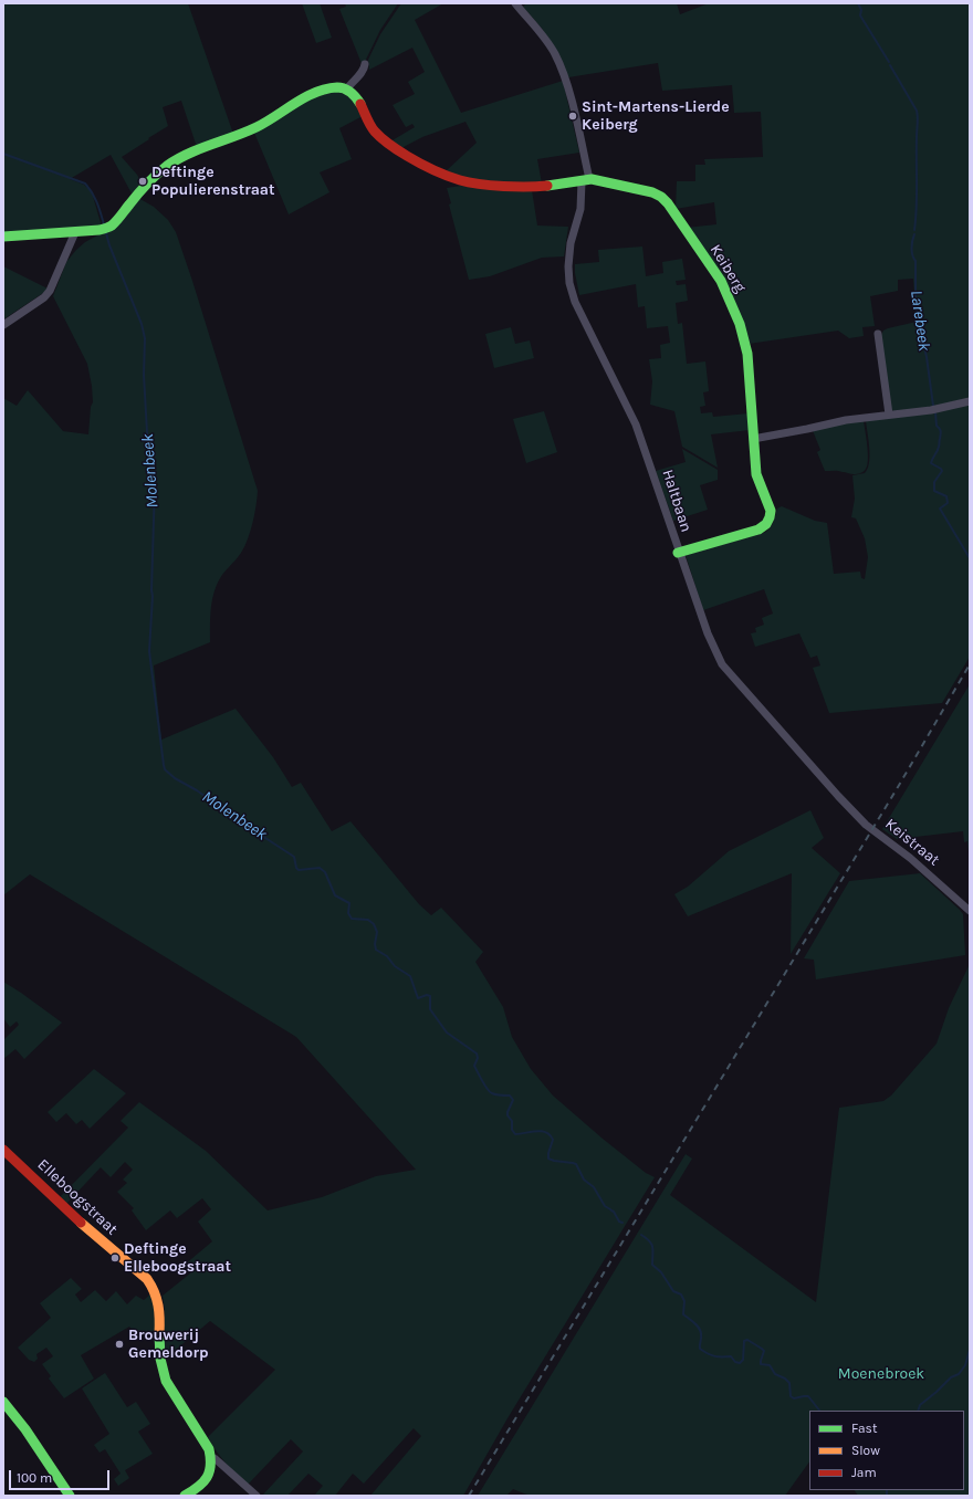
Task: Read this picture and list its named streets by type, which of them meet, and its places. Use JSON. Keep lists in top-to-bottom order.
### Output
{
  "streets": {
    "street": [
      "Keiberg",
      "Haltbaan",
      "Keistraat",
      "Elleboogstraat"
    ]
  },
  "crossings": [
    ["Keiberg", "Haltbaan"],
    ["Haltbaan", "Keistraat"]
  ],
  "water": ["Larebeek", "Molenbeek"],
  "parks": ["Moenebroek"],
  "places": [
    "Sint-Martens-Lierde Keiberg",
    "Deftinge Populierenstraat",
    "Deftinge Elleboogstraat",
    "Brouwerij Gemeldorp"
  ],
  "legend": ["Fast", "Slow", "Jam"],
  "scale_bar": "100 m"
}
